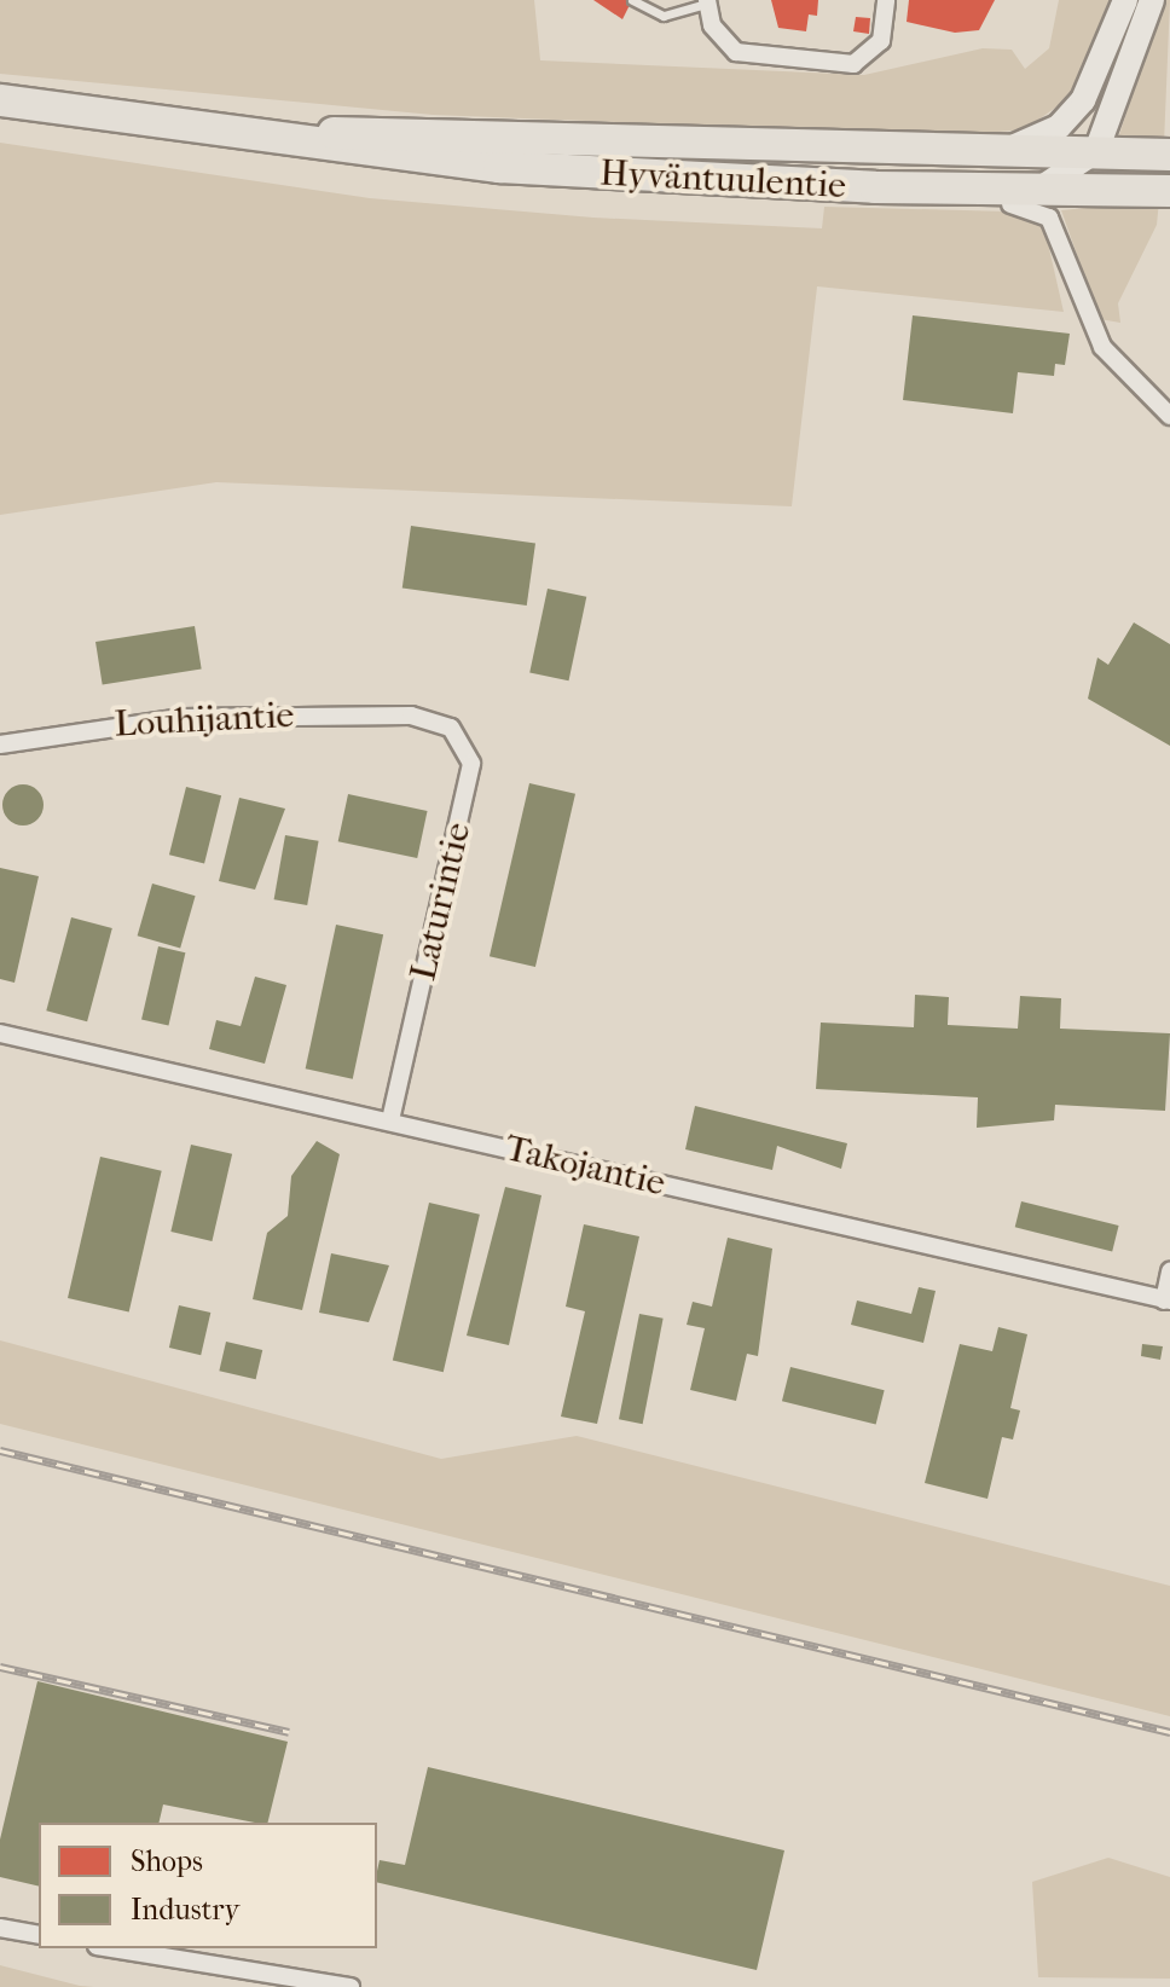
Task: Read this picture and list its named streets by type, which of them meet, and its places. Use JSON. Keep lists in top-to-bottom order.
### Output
{
  "streets": {
    "highway": ["Hyväntuulentie"],
    "street": ["Louhijantie", "Laturintie", "Takojantie"]
  },
  "crossings": [
    ["Louhijantie", "Laturintie"],
    ["Laturintie", "Takojantie"]
  ],
  "legend": ["Shops", "Industry"]
}
